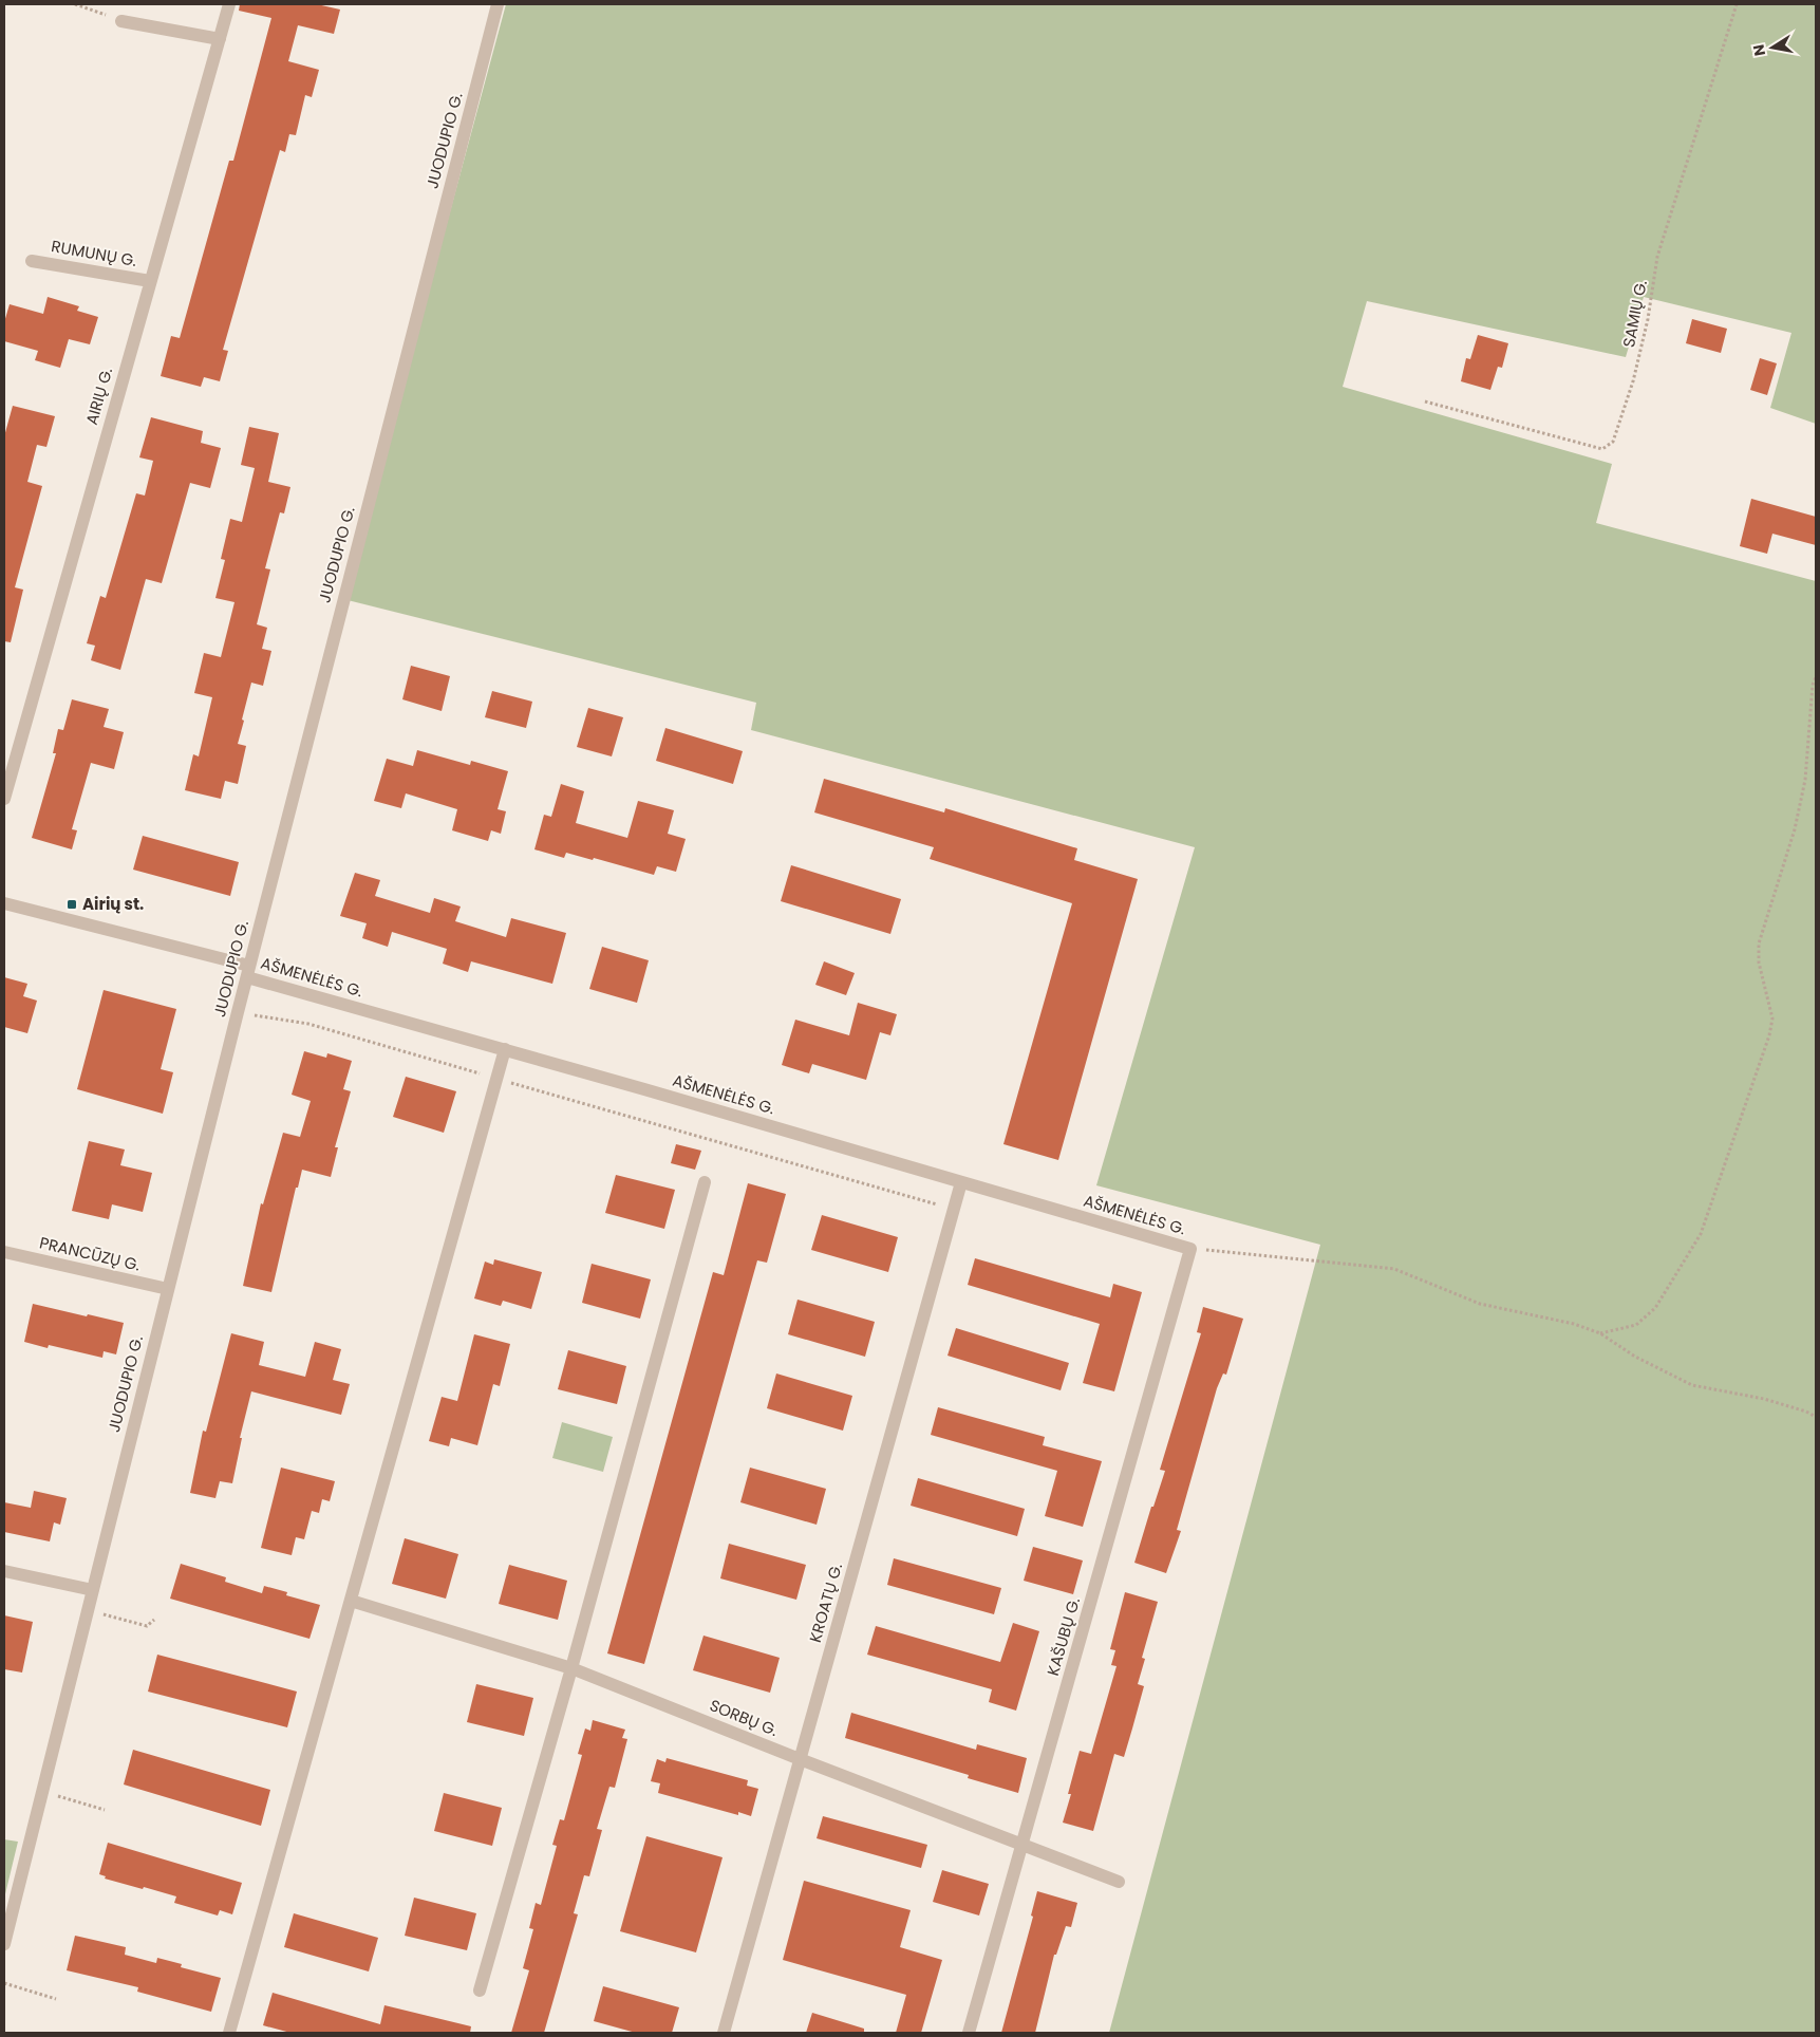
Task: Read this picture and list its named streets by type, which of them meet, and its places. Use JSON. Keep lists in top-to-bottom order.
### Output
{
  "streets": {
    "street": [
      "JUODUPIO G.",
      "RUMUNŲ G.",
      "AIRIŲ G.",
      "AŠMENĖLĖS G.",
      "PRANCŪZŲ G.",
      "KROATŲ G.",
      "KAŠUBŲ G.",
      "SORBŲ G."
    ],
    "path": ["SAMIŲ G."]
  },
  "crossings": [
    ["JUODUPIO G.", "AŠMENĖLĖS G."],
    ["JUODUPIO G.", "PRANCŪZŲ G."],
    ["RUMUNŲ G.", "AIRIŲ G."],
    ["AŠMENĖLĖS G.", "KROATŲ G."],
    ["AŠMENĖLĖS G.", "KAŠUBŲ G."],
    ["KROATŲ G.", "SORBŲ G."],
    ["KAŠUBŲ G.", "SORBŲ G."]
  ],
  "places": {
    "transit": ["Airių st."]
  },
  "north": "left"
}
